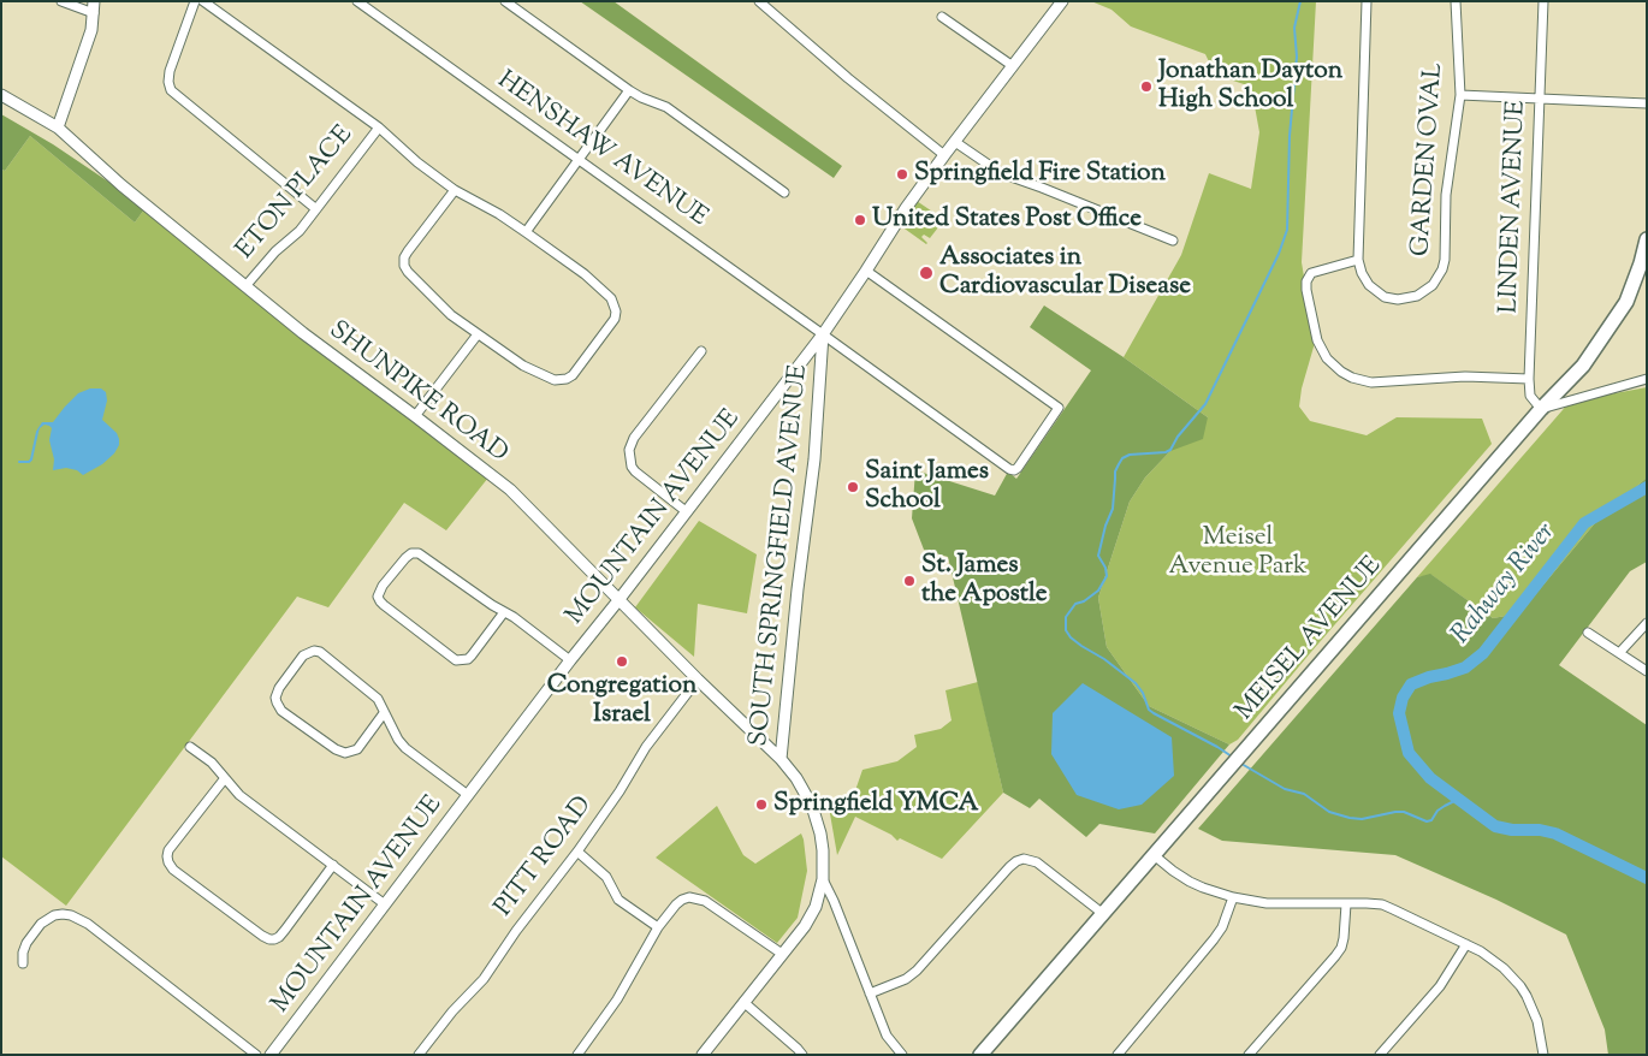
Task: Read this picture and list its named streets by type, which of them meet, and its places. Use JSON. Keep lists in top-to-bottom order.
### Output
{
  "streets": {
    "main road": ["MEISEL AVENUE"],
    "street": [
      "HENSHAW AVENUE",
      "GARDEN OVAL",
      "ETON PLACE",
      "LINDEN AVENUE",
      "SHUNPIKE ROAD",
      "MOUNTAIN AVENUE",
      "SOUTH SPRINGFIELD AVENUE",
      "PITT ROAD"
    ]
  },
  "crossings": [
    ["HENSHAW AVENUE", "MOUNTAIN AVENUE"],
    ["HENSHAW AVENUE", "SOUTH SPRINGFIELD AVENUE"],
    ["ETON PLACE", "SHUNPIKE ROAD"],
    ["LINDEN AVENUE", "MEISEL AVENUE"],
    ["SHUNPIKE ROAD", "MOUNTAIN AVENUE"],
    ["SHUNPIKE ROAD", "SOUTH SPRINGFIELD AVENUE"],
    ["SHUNPIKE ROAD", "PITT ROAD"],
    ["MOUNTAIN AVENUE", "SOUTH SPRINGFIELD AVENUE"]
  ],
  "water": ["Rahway River"],
  "parks": ["Meisel Avenue Park"],
  "places": [
    "Jonathan Dayton High School",
    "Springfield Fire Station",
    "United States Post Office",
    "Associates in Cardiovascular Disease",
    "Saint James School",
    "St. James the Apostle",
    "Congregation Israel",
    "Springfield YMCA"
  ]
}
